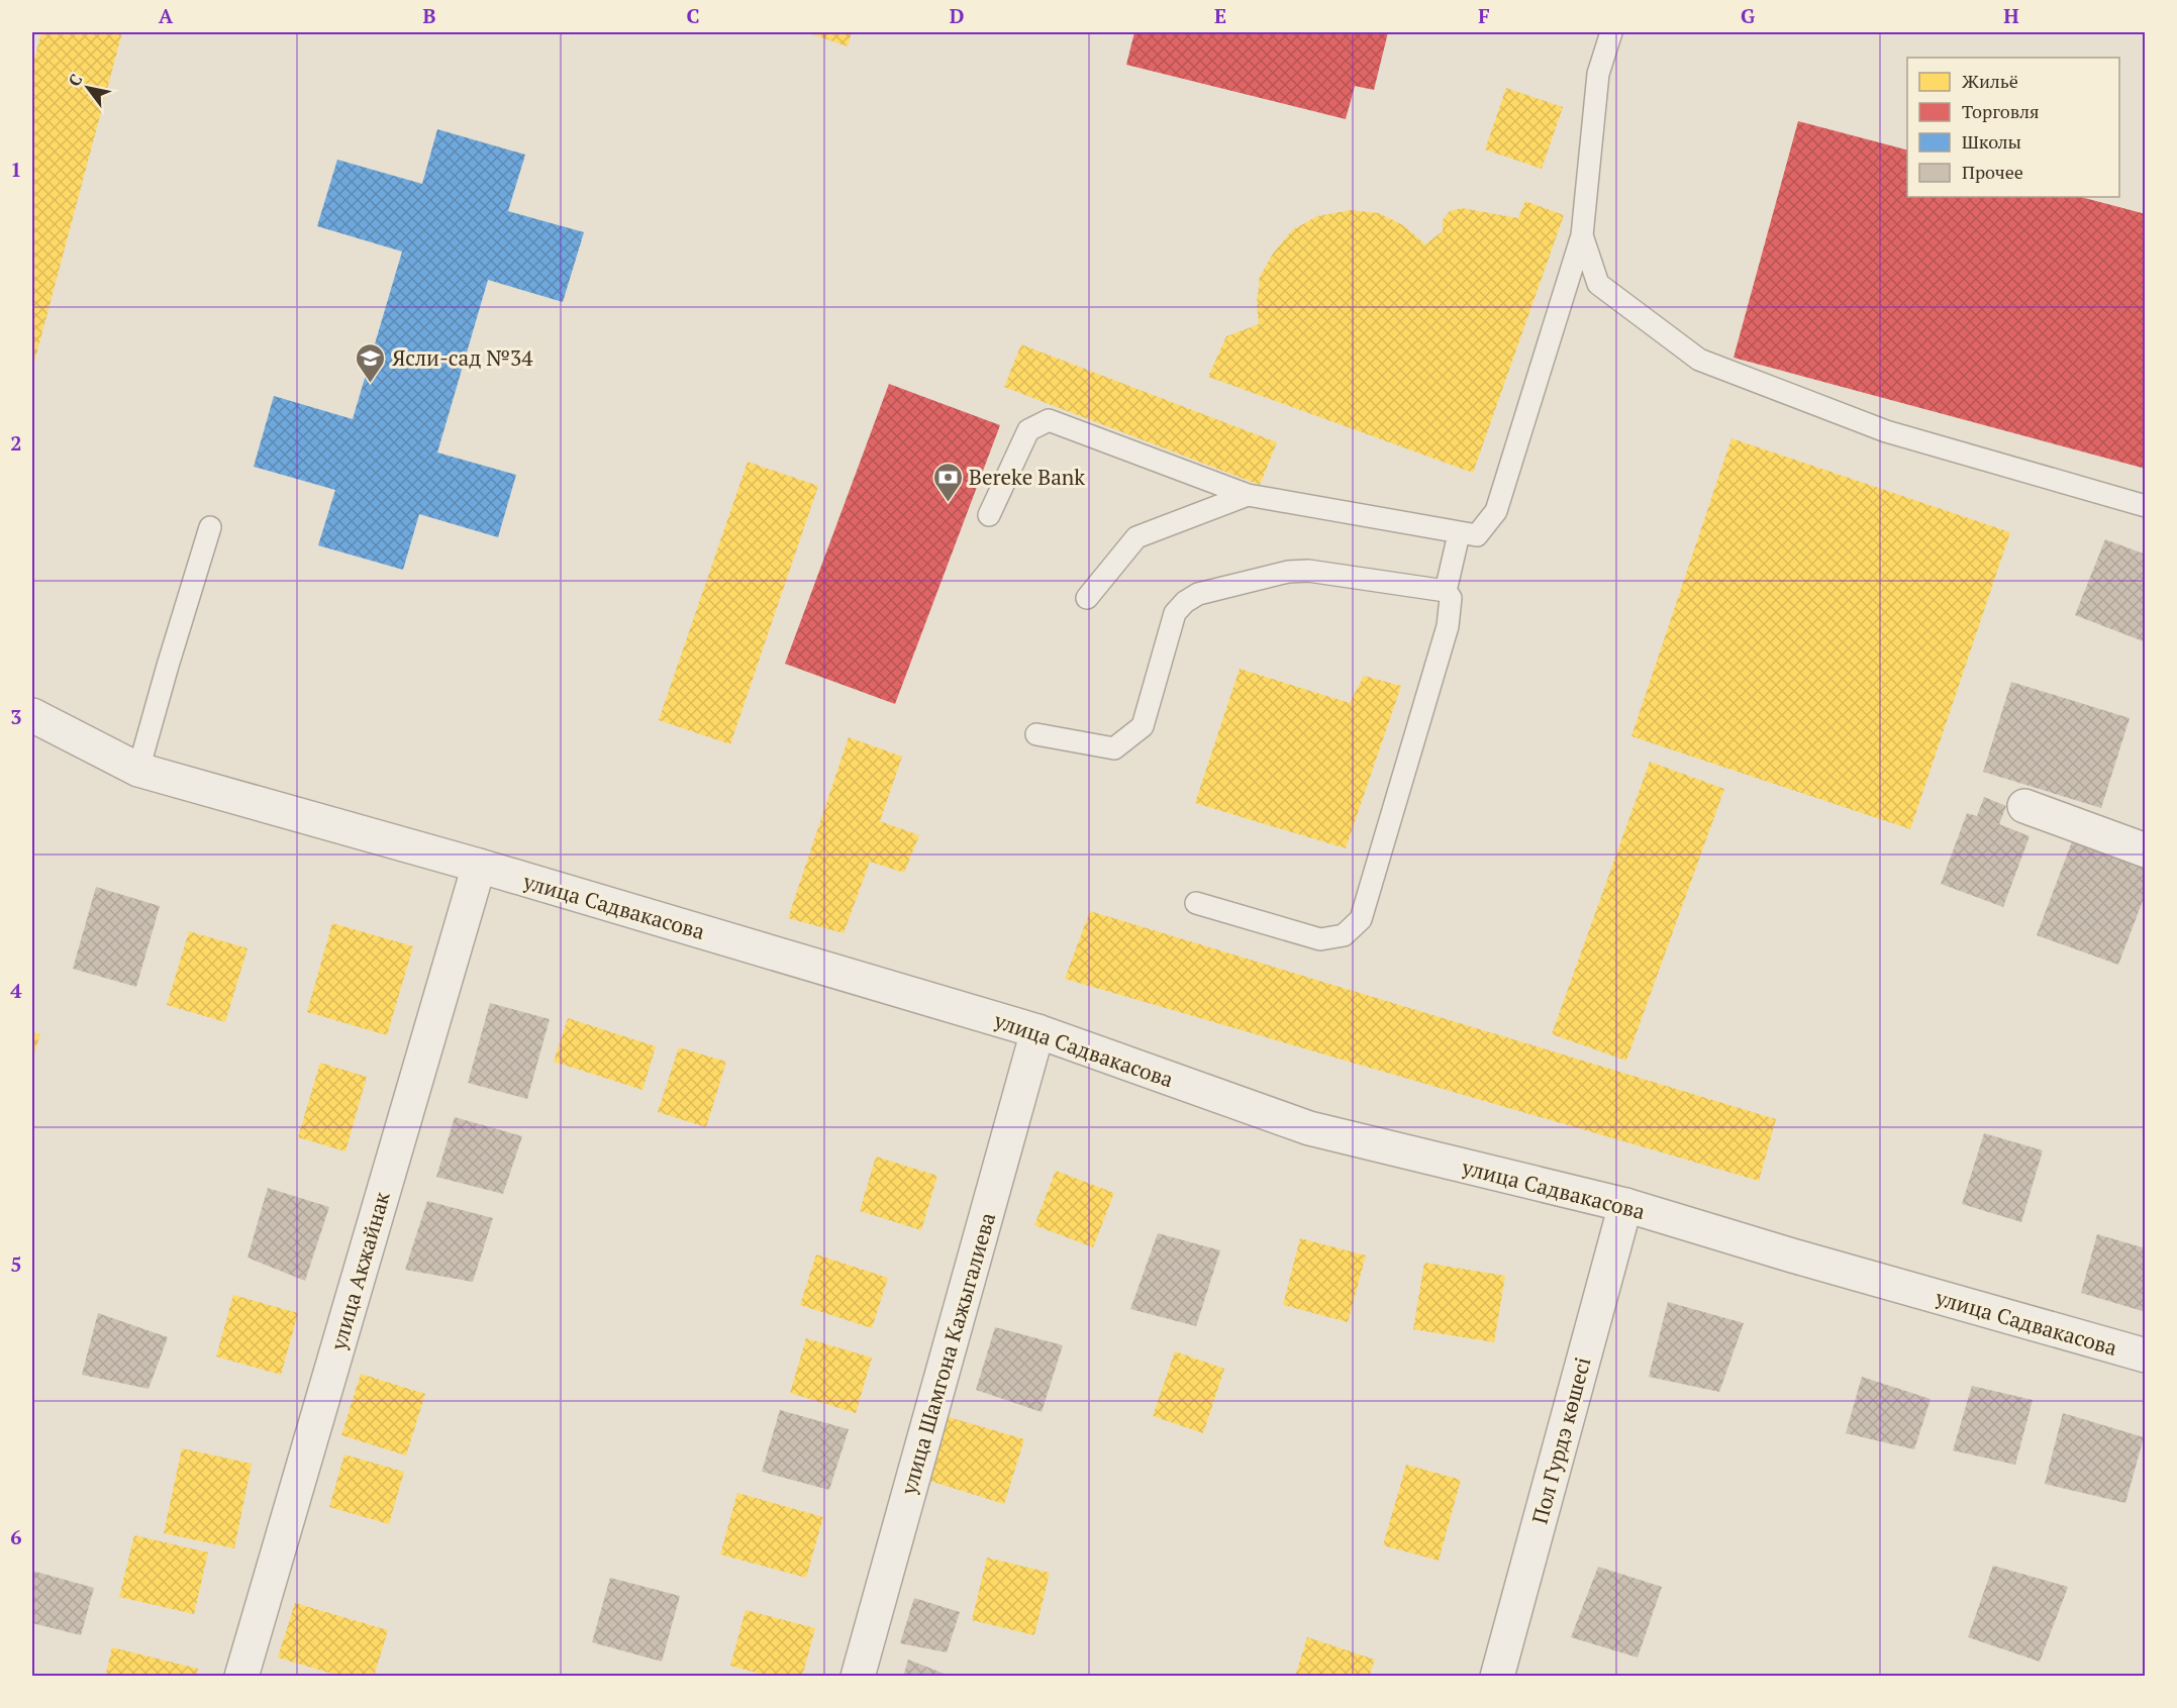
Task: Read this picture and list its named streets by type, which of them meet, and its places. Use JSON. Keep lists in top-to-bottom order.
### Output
{
  "streets": {
    "street": [
      "улица Садвакасова",
      "улица Акжайнак",
      "улица Шамгона Кажыгалиева",
      "Пол Гурдэ көшесі"
    ]
  },
  "crossings": [
    ["улица Садвакасова", "улица Акжайнак"],
    ["улица Садвакасова", "улица Шамгона Кажыгалиева"],
    ["улица Садвакасова", "Пол Гурдэ көшесі"]
  ],
  "places": {
    "school or university": ["Ясли-сад №34"],
    "bank": ["Bereke Bank"]
  },
  "legend": [
    "Жильё",
    "Торговля",
    "Школы",
    "Прочее"
  ],
  "north": "top left",
  "grid": {
    "columns": [
      "A",
      "B",
      "C",
      "D",
      "E",
      "F",
      "G",
      "H"
    ],
    "rows": [
      "1",
      "2",
      "3",
      "4",
      "5",
      "6"
    ]
  }
}
